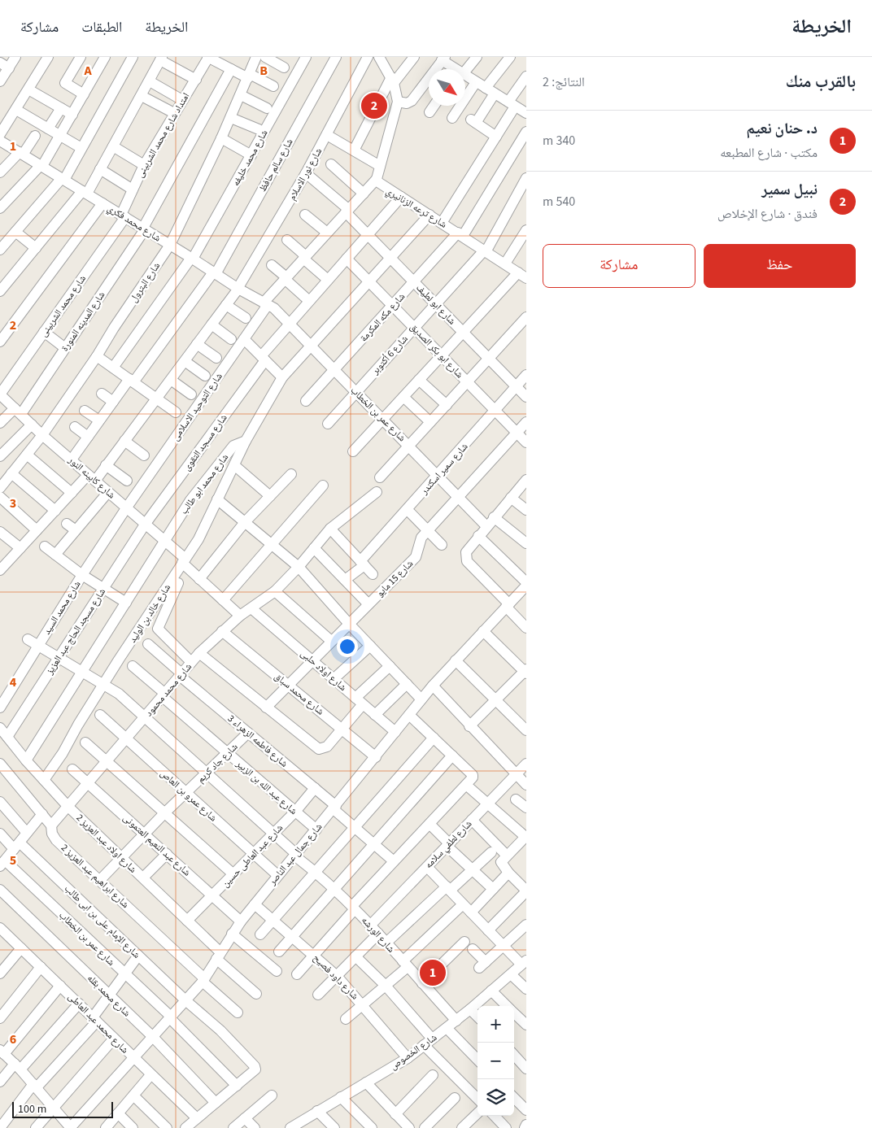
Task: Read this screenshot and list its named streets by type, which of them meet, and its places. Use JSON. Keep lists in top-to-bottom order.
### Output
{
  "streets": {
    "street": [
      "امتداد شارع محمد الشربينى",
      "شارع محمد خليفه",
      "شارع سالم حافظ",
      "شارع نور الاسلام",
      "شارع ترعه الزنانيري",
      "شارع محمد فكري",
      "شارع البترول",
      "شارع ابو لطيف",
      "شارع محمد الشربينى",
      "شارع مكه المكرمة",
      "شارع المدينه المنورة",
      "شارع ابو بكر الصديق",
      "شارع 6 أكتوبر",
      "شارع التوحيد الاسلامى",
      "شارع عمر بن الخطاب",
      "شارع مسجد التقوى",
      "شارع سمير اسكندر",
      "شارع كابينه النور",
      "شارع محمد ابو طالب",
      "شارع 15 مايو",
      "شارع محمد السيد",
      "شارع خالد بن الوليد",
      "شارع مسجد الحاج عبد العزيز",
      "شارع اولاد حلبى",
      "شارع محمد محمود",
      "شارع محمد سباق",
      "شارع فاطمه الزهراء 3",
      "شارع جاد كريم",
      "شارع عبد الله بن الزبير",
      "شارع عمرو بن العاص",
      "شارع اولاد عبد العزيز 2",
      "شارع لطفي سلامه",
      "شارع عبد النعيم العتمونى",
      "شارع جمال عبد الناصر",
      "شارع عبد العاطى حسين",
      "شارع ابراهيم عبد العزيز 2",
      "شارع الإمام على بن ابى طالب",
      "شارع الورشه",
      "شارع داود فصيح",
      "شارع محمد بقله",
      "شارع محمد عبد العاطى",
      "شارع الخصوص"
    ]
  },
  "crossings": [
    ["امتداد شارع محمد الشربينى", "شارع محمد فكري"],
    ["امتداد شارع محمد الشربينى", "شارع محمد الشربينى"],
    ["شارع محمد خليفه", "شارع محمد فكري"],
    ["شارع سالم حافظ", "شارع محمد فكري"],
    ["شارع سالم حافظ", "شارع كابينه النور"],
    ["شارع نور الاسلام", "شارع محمد فكري"],
    ["شارع نور الاسلام", "شارع ابو لطيف"],
    ["شارع ترعه الزنانيري", "شارع مكه المكرمة"],
    ["شارع ترعه الزنانيري", "شارع 6 أكتوبر"],
    ["شارع ترعه الزنانيري", "شارع التوحيد الاسلامى"],
    ["شارع ترعه الزنانيري", "شارع مسجد التقوى"],
    ["شارع ترعه الزنانيري", "شارع محمد ابو طالب"],
    ["شارع محمد فكري", "شارع البترول"],
    ["شارع محمد فكري", "شارع محمد الشربينى"],
    ["شارع محمد فكري", "شارع المدينه المنورة"],
    ["شارع محمد فكري", "شارع التوحيد الاسلامى"],
    ["شارع محمد فكري", "شارع عمر بن الخطاب"],
    ["شارع البترول", "شارع كابينه النور"],
    ["شارع ابو لطيف", "شارع مكه المكرمة"],
    ["شارع ابو لطيف", "شارع 6 أكتوبر"],
    ["شارع ابو لطيف", "شارع التوحيد الاسلامى"],
    ["شارع ابو لطيف", "شارع مسجد التقوى"],
    ["شارع ابو لطيف", "شارع سمير اسكندر"],
    ["شارع ابو لطيف", "شارع محمد ابو طالب"],
    ["شارع محمد الشربينى", "شارع كابينه النور"],
    ["شارع مكه المكرمة", "شارع ابو بكر الصديق"],
    ["شارع مكه المكرمة", "شارع عمر بن الخطاب"],
    ["شارع المدينه المنورة", "شارع كابينه النور"],
    ["شارع ابو بكر الصديق", "شارع 6 أكتوبر"],
    ["شارع ابو بكر الصديق", "شارع مسجد التقوى"],
    ["شارع ابو بكر الصديق", "شارع سمير اسكندر"],
    ["شارع ابو بكر الصديق", "شارع محمد ابو طالب"],
    ["شارع ابو بكر الصديق", "شارع 15 مايو"],
    ["شارع 6 أكتوبر", "شارع عمر بن الخطاب"],
    ["شارع التوحيد الاسلامى", "شارع عمر بن الخطاب"],
    ["شارع التوحيد الاسلامى", "شارع كابينه النور"],
    ["شارع التوحيد الاسلامى", "شارع محمد السيد"],
    ["شارع عمر بن الخطاب", "شارع مسجد التقوى"],
    ["شارع عمر بن الخطاب", "شارع سمير اسكندر"],
    ["شارع عمر بن الخطاب", "شارع محمد ابو طالب"],
    ["شارع عمر بن الخطاب", "شارع 15 مايو"],
    ["شارع عمر بن الخطاب", "شارع جمال عبد الناصر"],
    ["شارع عمر بن الخطاب", "شارع الإمام على بن ابى طالب"],
    ["شارع مسجد التقوى", "شارع كابينه النور"],
    ["شارع مسجد التقوى", "شارع مسجد الحاج عبد العزيز"],
    ["شارع كابينه النور", "شارع محمد ابو طالب"],
    ["شارع كابينه النور", "شارع محمد السيد"],
    ["شارع كابينه النور", "شارع خالد بن الوليد"],
    ["شارع كابينه النور", "شارع مسجد الحاج عبد العزيز"],
    ["شارع كابينه النور", "شارع محمد محمود"],
    ["شارع محمد ابو طالب", "شارع خالد بن الوليد"],
    ["شارع محمد ابو طالب", "شارع اولاد عبد العزيز 2"],
    ["شارع 15 مايو", "شارع اولاد حلبى"],
    ["شارع 15 مايو", "شارع محمد سباق"],
    ["شارع خالد بن الوليد", "شارع محمد محمود"],
    ["شارع خالد بن الوليد", "شارع اولاد عبد العزيز 2"],
    ["شارع مسجد الحاج عبد العزيز", "شارع اولاد عبد العزيز 2"],
    ["شارع اولاد حلبى", "شارع محمد محمود"],
    ["شارع اولاد حلبى", "شارع جمال عبد الناصر"],
    ["شارع محمد محمود", "شارع محمد سباق"],
    ["شارع محمد محمود", "شارع فاطمه الزهراء 3"],
    ["شارع محمد محمود", "شارع عبد الله بن الزبير"],
    ["شارع محمد محمود", "شارع عمرو بن العاص"],
    ["شارع محمد محمود", "شارع اولاد عبد العزيز 2"],
    ["شارع محمد محمود", "شارع عبد النعيم العتمونى"],
    ["شارع محمد محمود", "شارع ابراهيم عبد العزيز 2"],
    ["شارع محمد محمود", "شارع الورشه"],
    ["شارع محمد سباق", "شارع جمال عبد الناصر"],
    ["شارع فاطمه الزهراء 3", "شارع جاد كريم"],
    ["شارع فاطمه الزهراء 3", "شارع جمال عبد الناصر"],
    ["شارع فاطمه الزهراء 3", "شارع عبد العاطى حسين"],
    ["شارع جاد كريم", "شارع عبد الله بن الزبير"],
    ["شارع جاد كريم", "شارع عمرو بن العاص"],
    ["شارع جاد كريم", "شارع اولاد عبد العزيز 2"],
    ["شارع جاد كريم", "شارع عبد النعيم العتمونى"],
    ["شارع جاد كريم", "شارع ابراهيم عبد العزيز 2"],
    ["شارع جاد كريم", "شارع الورشه"],
    ["شارع عبد الله بن الزبير", "شارع جمال عبد الناصر"],
    ["شارع عبد الله بن الزبير", "شارع عبد العاطى حسين"],
    ["شارع عمرو بن العاص", "شارع جمال عبد الناصر"],
    ["شارع عمرو بن العاص", "شارع عبد العاطى حسين"],
    ["شارع اولاد عبد العزيز 2", "شارع جمال عبد الناصر"],
    ["شارع اولاد عبد العزيز 2", "شارع عبد العاطى حسين"],
    ["شارع لطفي سلامه", "شارع الورشه"],
    ["شارع عبد النعيم العتمونى", "شارع جمال عبد الناصر"],
    ["شارع عبد النعيم العتمونى", "شارع عبد العاطى حسين"],
    ["شارع جمال عبد الناصر", "شارع ابراهيم عبد العزيز 2"],
    ["شارع جمال عبد الناصر", "شارع الإمام على بن ابى طالب"],
    ["شارع جمال عبد الناصر", "شارع الورشه"],
    ["شارع جمال عبد الناصر", "شارع داود فصيح"],
    ["شارع جمال عبد الناصر", "شارع محمد بقله"],
    ["شارع جمال عبد الناصر", "شارع محمد عبد العاطى"],
    ["شارع عبد العاطى حسين", "شارع الورشه"],
    ["شارع الورشه", "شارع الخصوص"],
    ["شارع داود فصيح", "شارع الخصوص"]
  ],
  "scale_bar": "100 m",
  "north": "bottom right",
  "page": {
    "header": "الخريطة",
    "nav": ["الخريطة", "الطبقات", "مشاركة"],
    "heading": ["بالقرب منك", "النتائج: 2"],
    "pins": ["2", "1"],
    "list": [
      {
        "mark": "1",
        "name": "د. حنان نعيم",
        "note": "مكتب · شارع المطبعه",
        "value": "340 m"
      },
      {
        "mark": "2",
        "name": "نبيل سمير",
        "note": "فندق · شارع الإخلاص",
        "value": "540 m"
      }
    ],
    "buttons": ["حفظ", "مشاركة"],
    "map_buttons": ["+", "−"],
    "scale": "100 m"
  },
  "grid": {
    "columns": ["A", "B"],
    "rows": [
      "1",
      "2",
      "3",
      "4",
      "5",
      "6"
    ]
  }
}
